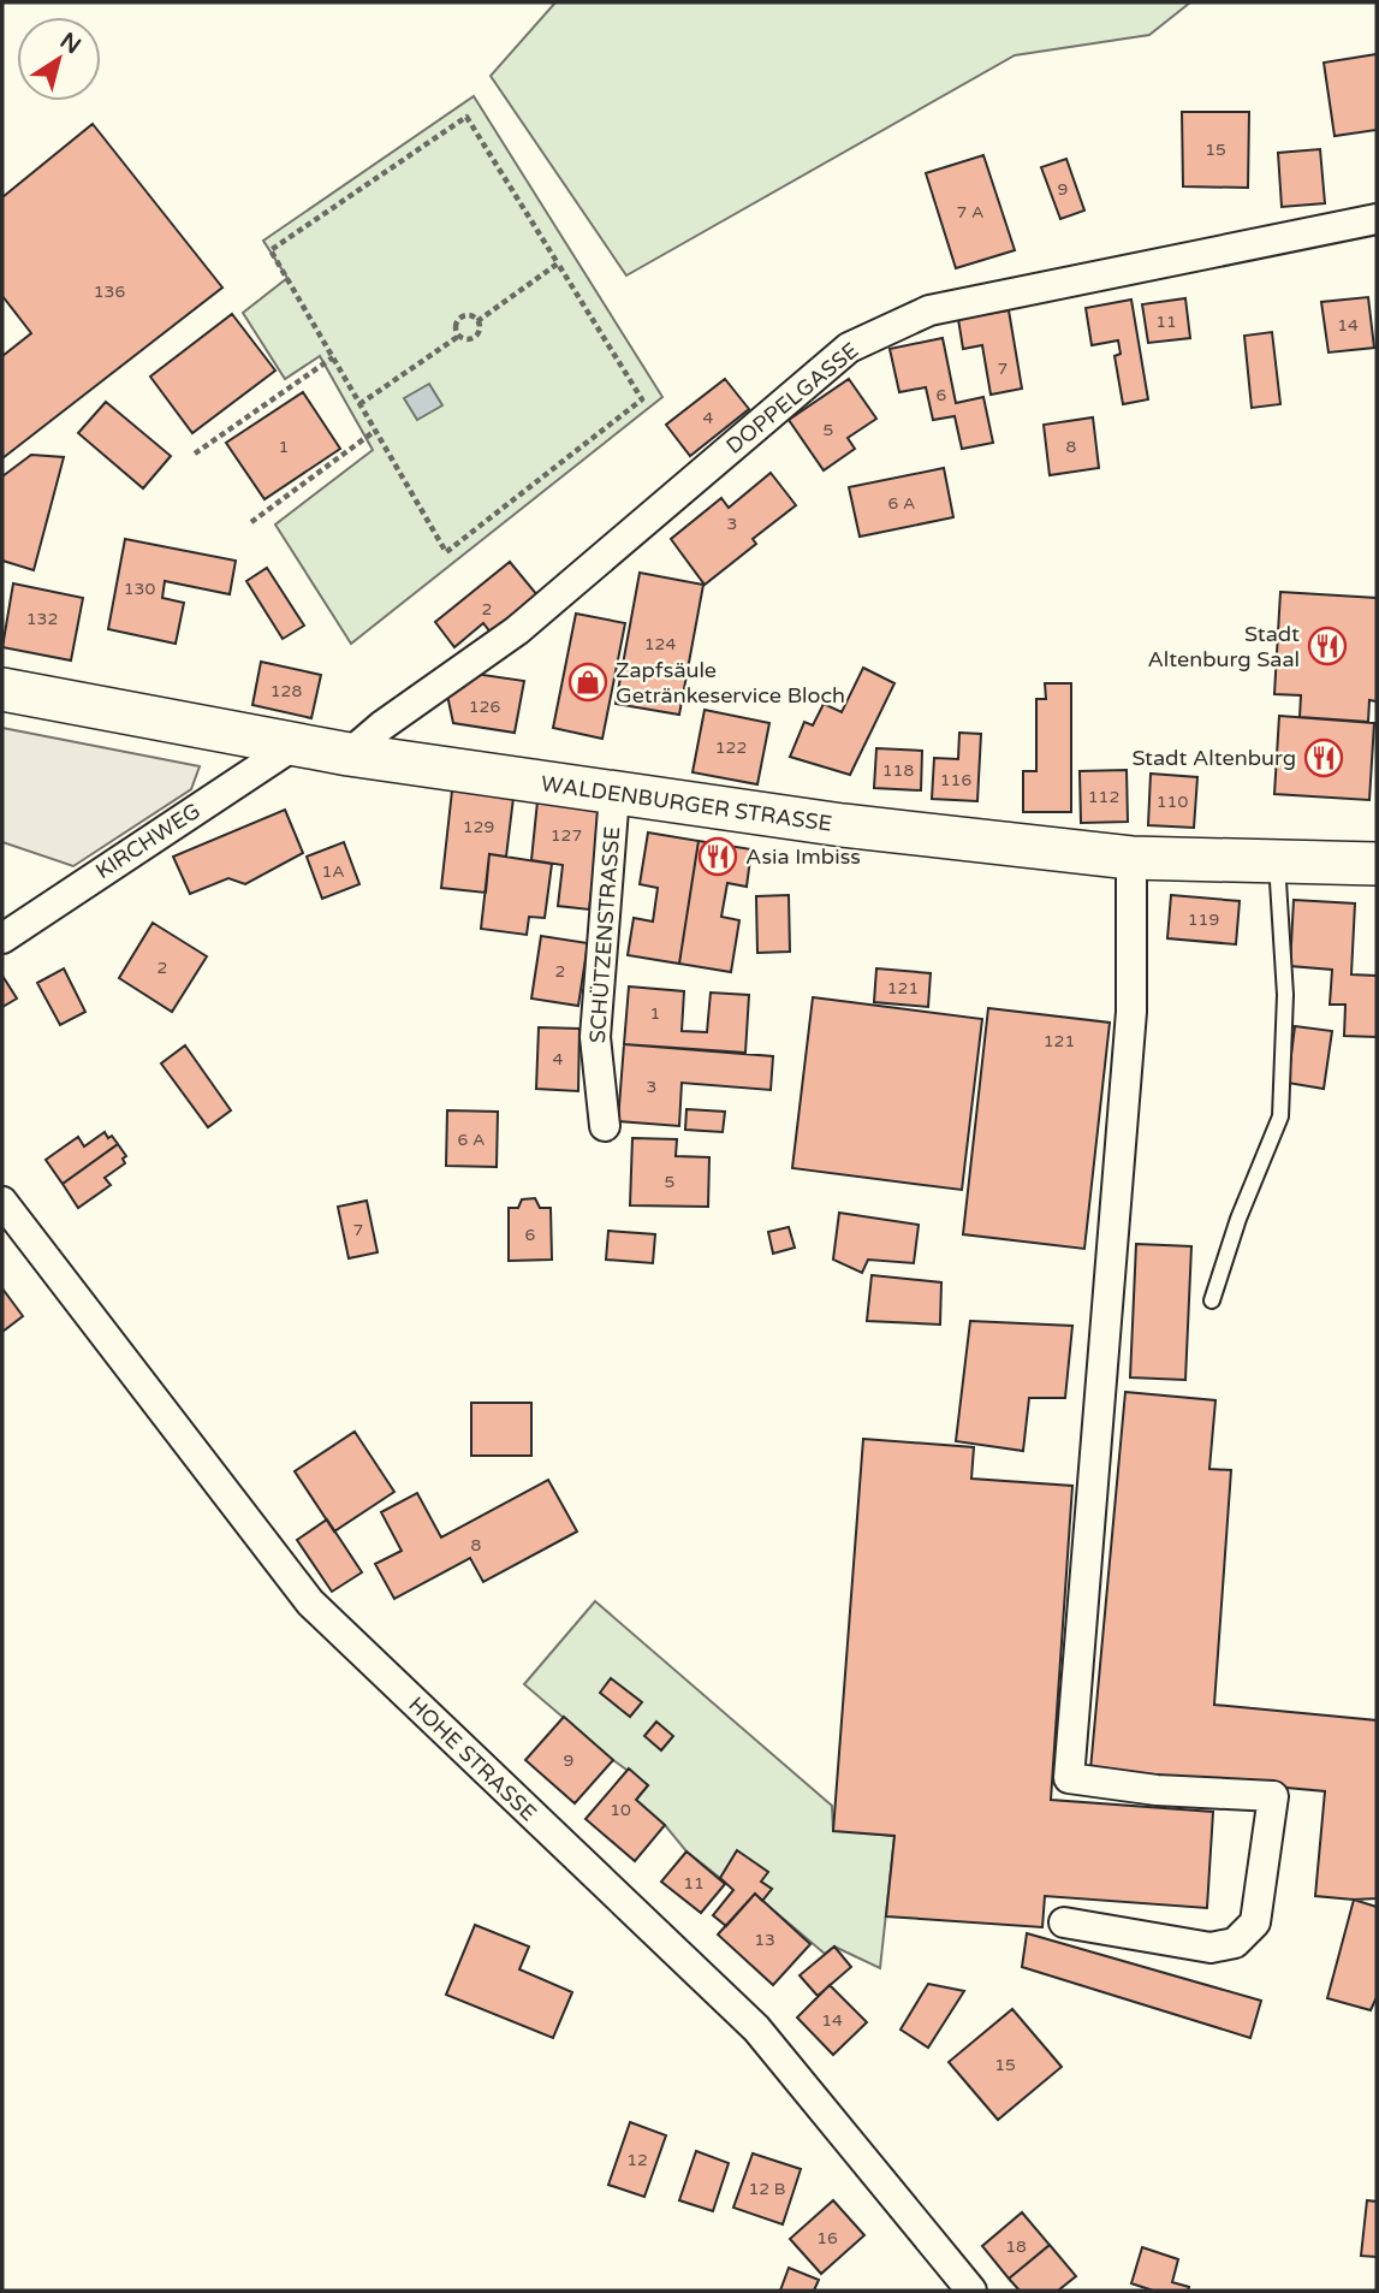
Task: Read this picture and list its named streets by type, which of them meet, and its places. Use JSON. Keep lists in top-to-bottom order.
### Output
{
  "streets": {
    "main road": ["WALDENBURGER STRASSE"],
    "street": [
      "DOPPELGASSE",
      "KIRCHWEG",
      "SCHÜTZENSTRASSE",
      "HOHE STRASSE"
    ]
  },
  "crossings": [
    ["DOPPELGASSE", "WALDENBURGER STRASSE"],
    ["WALDENBURGER STRASSE", "KIRCHWEG"],
    ["WALDENBURGER STRASSE", "SCHÜTZENSTRASSE"]
  ],
  "places": {
    "restaurant": ["Stadt Altenburg Saal", "Stadt Altenburg", "Asia Imbiss"],
    "shop": ["Zapfsäule Getränkeservice Bloch"]
  },
  "house_numbers": [
    "15",
    "9",
    "7 A",
    "136",
    "11",
    "14",
    "7",
    "6",
    "4",
    "5",
    "1",
    "8",
    "6 A",
    "3",
    "130",
    "2",
    "132",
    "124",
    "128",
    "126",
    "122",
    "118",
    "116",
    "112",
    "110",
    "129",
    "127",
    "1A",
    "119",
    "2",
    "2",
    "121",
    "1",
    "121",
    "4",
    "3",
    "6 A",
    "5",
    "7",
    "6",
    "8",
    "9",
    "10",
    "11",
    "13",
    "14",
    "15",
    "12",
    "12 B",
    "16",
    "18"
  ],
  "north": "top right"
}
